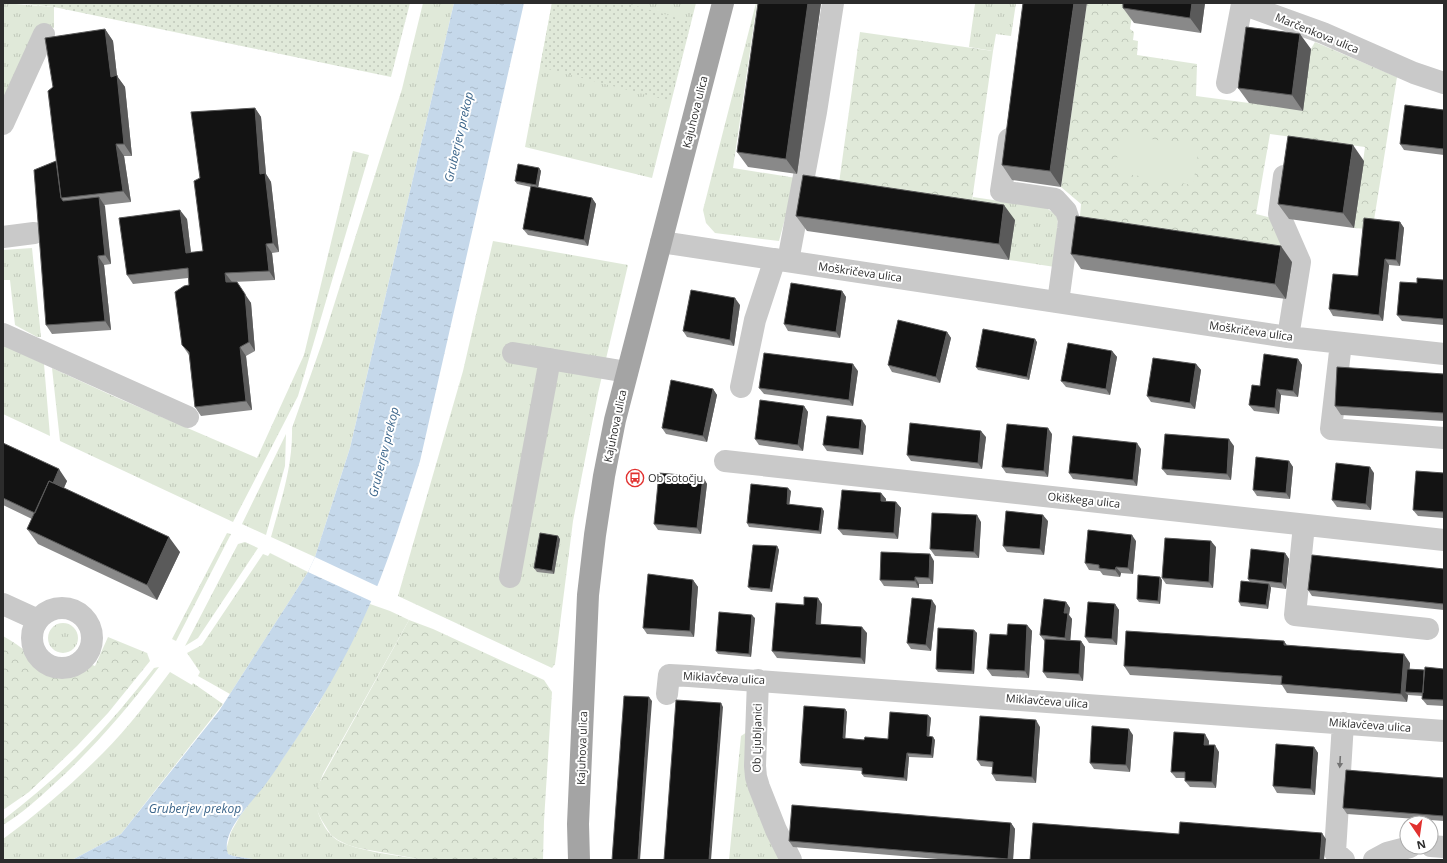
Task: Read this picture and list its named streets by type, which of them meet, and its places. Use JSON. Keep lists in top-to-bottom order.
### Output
{
  "streets": {
    "main road": ["Kajuhova ulica"],
    "street": [
      "Marčenkova ulica",
      "Moškričeva ulica",
      "Okiškega ulica",
      "Miklavčeva ulica",
      "Ob Ljubljanici"
    ]
  },
  "crossings": [
    ["Kajuhova ulica", "Moškričeva ulica"],
    ["Miklavčeva ulica", "Ob Ljubljanici"]
  ],
  "water": ["Gruberjev prekop"],
  "places": {
    "bus stop": ["Ob sotočju"]
  },
  "north": "bottom"
}
